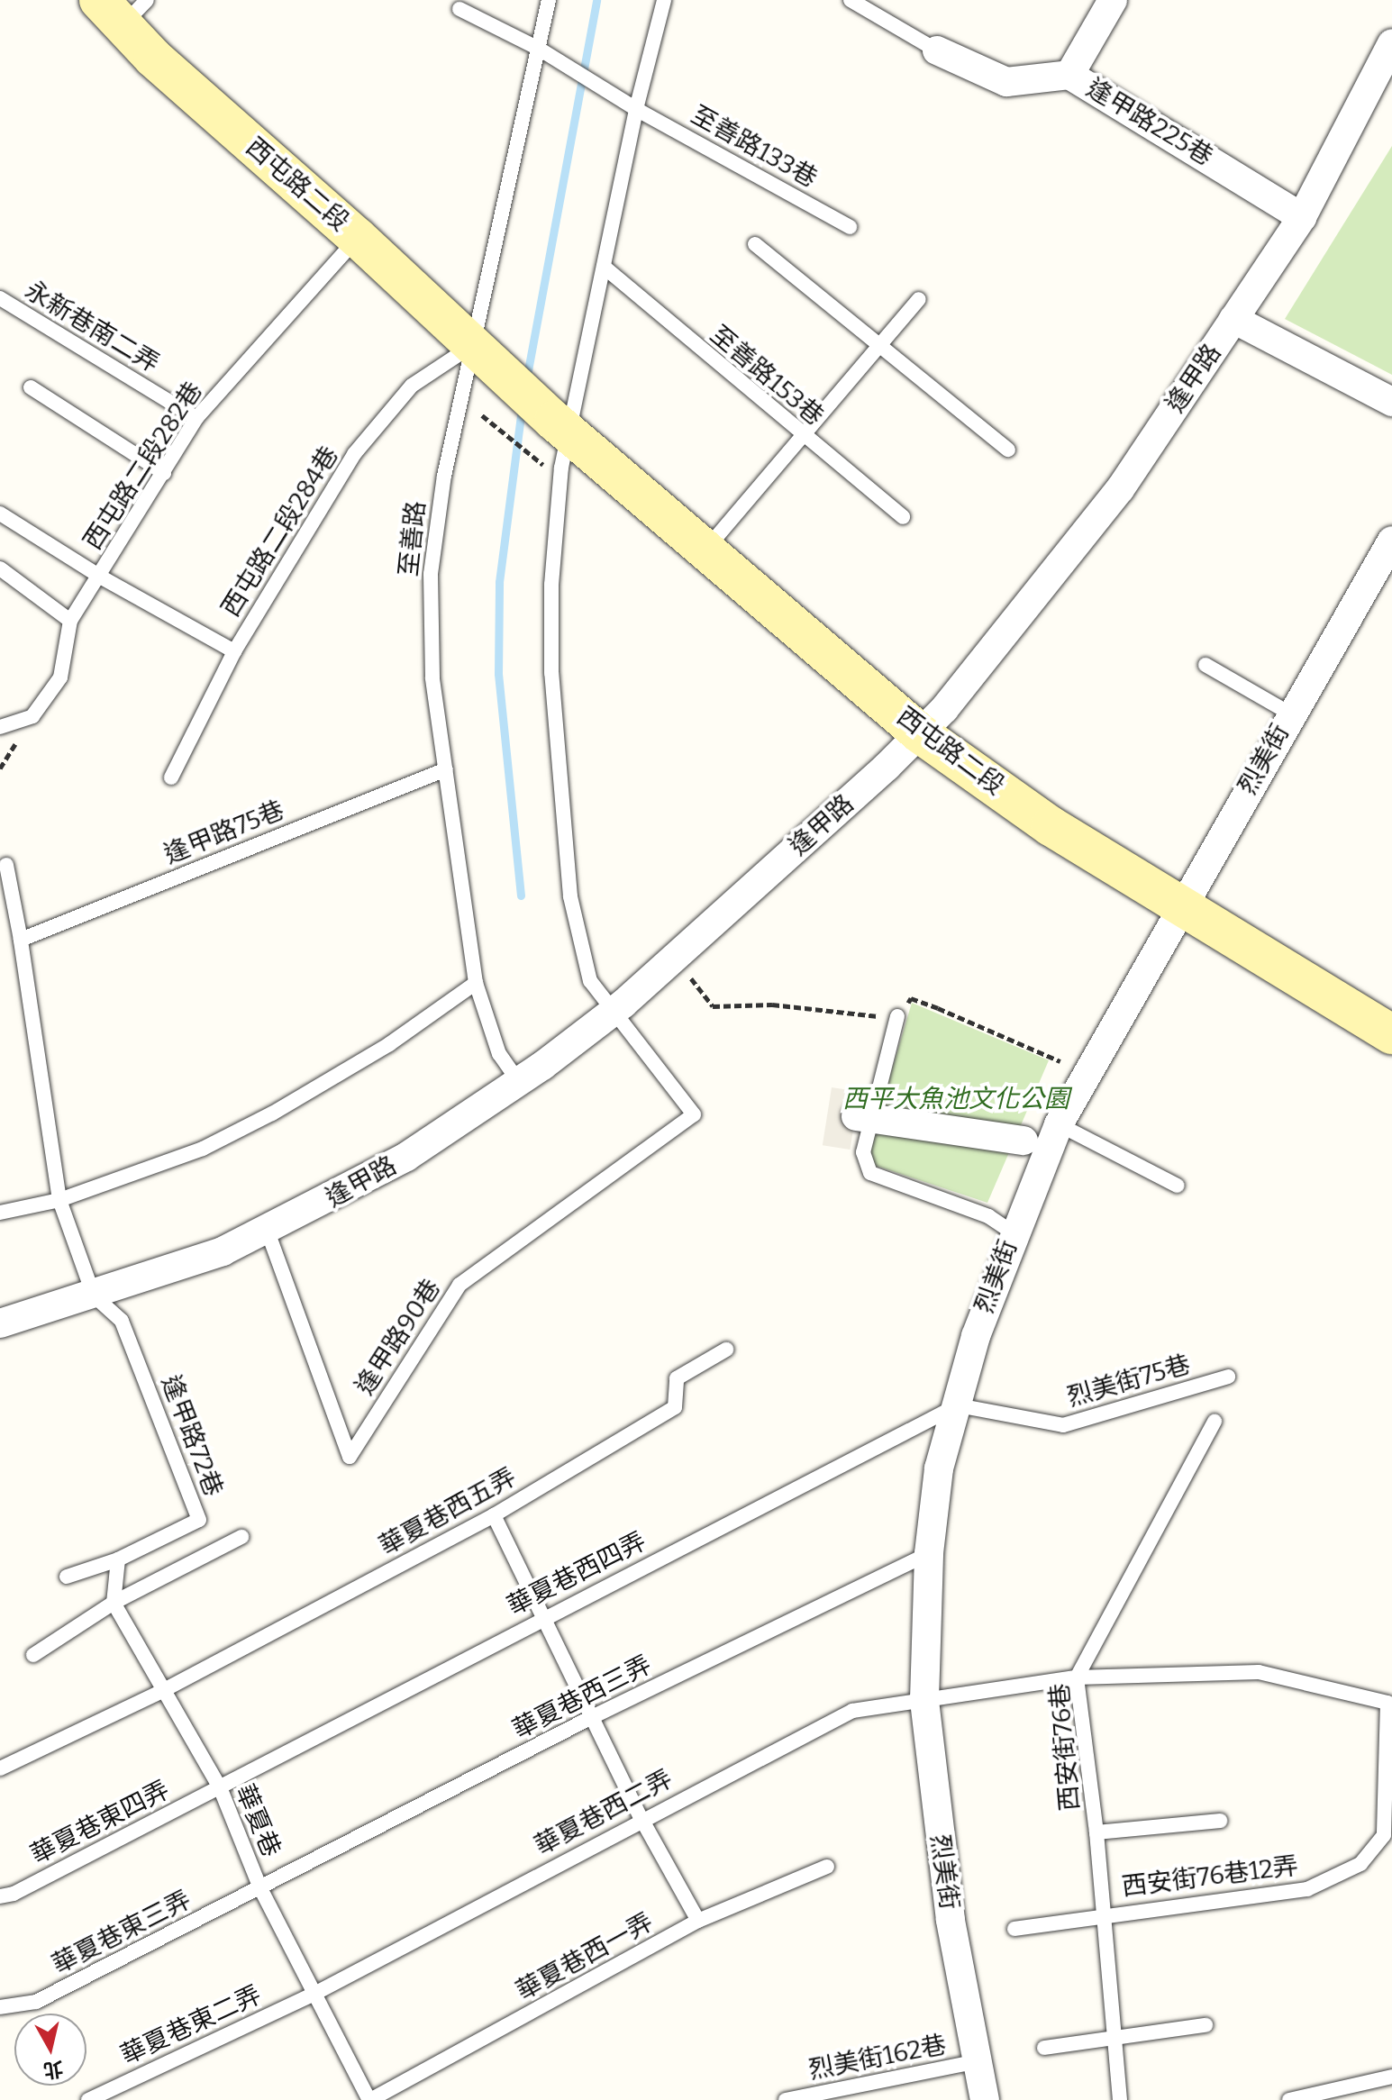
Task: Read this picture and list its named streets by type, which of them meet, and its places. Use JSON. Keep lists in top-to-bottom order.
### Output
{
  "streets": {
    "street": [
      "逢甲路225巷",
      "西屯路二段",
      "逢甲路",
      "烈美街"
    ],
    "lane": [
      "至善路133巷",
      "永新巷南二弄",
      "至善路153巷",
      "西屯路二段282巷",
      "西屯路二段284巷",
      "至善路",
      "逢甲路75巷",
      "逢甲路90巷",
      "烈美街75巷",
      "逢甲路72巷",
      "華夏巷西五弄",
      "華夏巷西四弄",
      "華夏巷西三弄",
      "西安街76巷",
      "華夏巷西二弄",
      "華夏巷",
      "華夏巷東四弄",
      "西安街76巷12弄",
      "華夏巷東三弄",
      "華夏巷西一弄",
      "華夏巷東二弄",
      "烈美街162巷"
    ]
  },
  "crossings": [
    ["逢甲路225巷", "逢甲路"],
    ["至善路133巷", "至善路"],
    ["西屯路二段", "逢甲路"],
    ["西屯路二段", "西屯路二段282巷"],
    ["西屯路二段", "西屯路二段284巷"],
    ["西屯路二段", "至善路"],
    ["西屯路二段", "烈美街"],
    ["永新巷南二弄", "西屯路二段282巷"],
    ["逢甲路", "至善路"],
    ["逢甲路", "逢甲路90巷"],
    ["逢甲路", "逢甲路72巷"],
    ["西屯路二段284巷", "至善路"],
    ["至善路", "逢甲路75巷"],
    ["烈美街", "烈美街75巷"],
    ["烈美街", "華夏巷西四弄"],
    ["烈美街", "華夏巷西三弄"],
    ["烈美街", "華夏巷西二弄"],
    ["烈美街", "烈美街162巷"],
    ["烈美街75巷", "華夏巷西四弄"],
    ["華夏巷西五弄", "華夏巷"],
    ["華夏巷西四弄", "華夏巷"],
    ["華夏巷西四弄", "華夏巷東四弄"],
    ["華夏巷西三弄", "華夏巷"],
    ["華夏巷西三弄", "華夏巷東三弄"],
    ["西安街76巷", "華夏巷西二弄"],
    ["西安街76巷", "西安街76巷12弄"],
    ["華夏巷西二弄", "華夏巷"],
    ["華夏巷西二弄", "西安街76巷12弄"],
    ["華夏巷西二弄", "華夏巷東二弄"],
    ["華夏巷", "華夏巷東四弄"],
    ["華夏巷", "華夏巷東三弄"],
    ["華夏巷", "華夏巷西一弄"],
    ["華夏巷", "華夏巷東二弄"]
  ],
  "parks": ["西平大魚池文化公園"],
  "north": "bottom"
}
